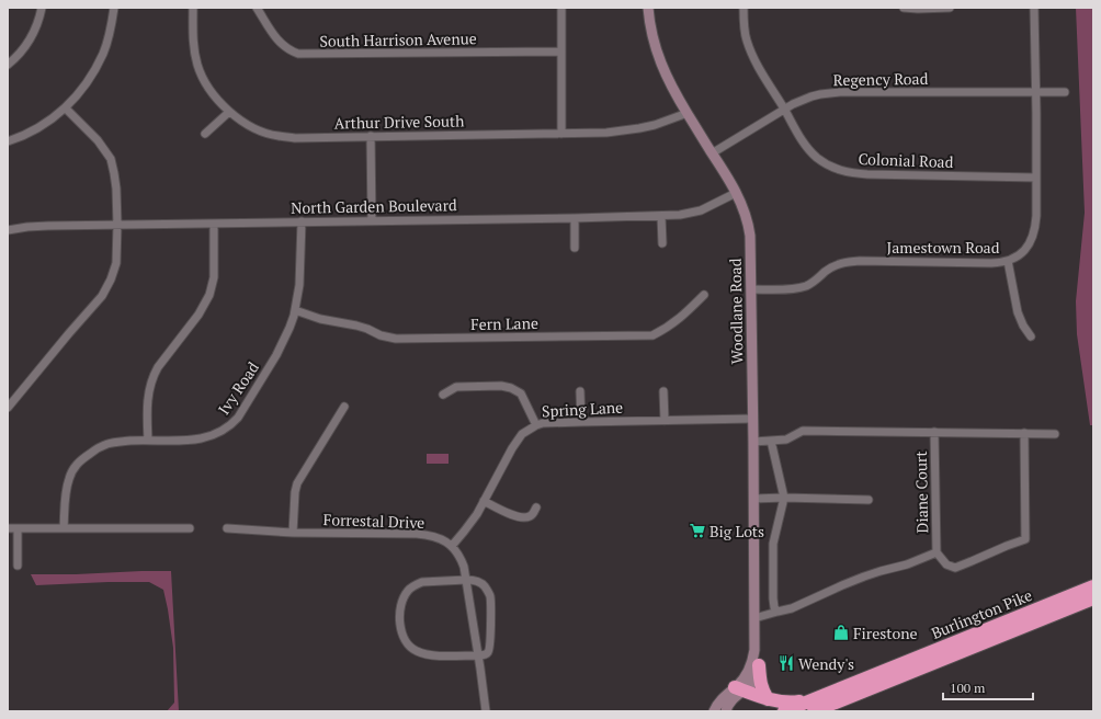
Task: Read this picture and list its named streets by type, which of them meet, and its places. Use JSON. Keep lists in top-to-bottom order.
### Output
{
  "streets": {
    "highway": ["Burlington Pike"],
    "street": [
      "South Harrison Avenue",
      "Regency Road",
      "Arthur Drive South",
      "Colonial Road",
      "North Garden Boulevard",
      "Jamestown Road",
      "Woodlane Road",
      "Fern Lane",
      "Ivy Road",
      "Spring Lane",
      "Diane Court",
      "Forrestal Drive"
    ]
  },
  "crossings": [
    ["Regency Road", "Colonial Road"],
    ["Regency Road", "Jamestown Road"],
    ["Regency Road", "Woodlane Road"],
    ["Arthur Drive South", "Woodlane Road"],
    ["Colonial Road", "Jamestown Road"],
    ["North Garden Boulevard", "Woodlane Road"],
    ["North Garden Boulevard", "Ivy Road"],
    ["Jamestown Road", "Woodlane Road"],
    ["Woodlane Road", "Spring Lane"],
    ["Fern Lane", "Ivy Road"],
    ["Spring Lane", "Forrestal Drive"]
  ],
  "places": {
    "supermarket": ["Big Lots"],
    "shop": ["Firestone"],
    "restaurant": ["Wendy's"]
  },
  "scale_bar": "100 m"
}
